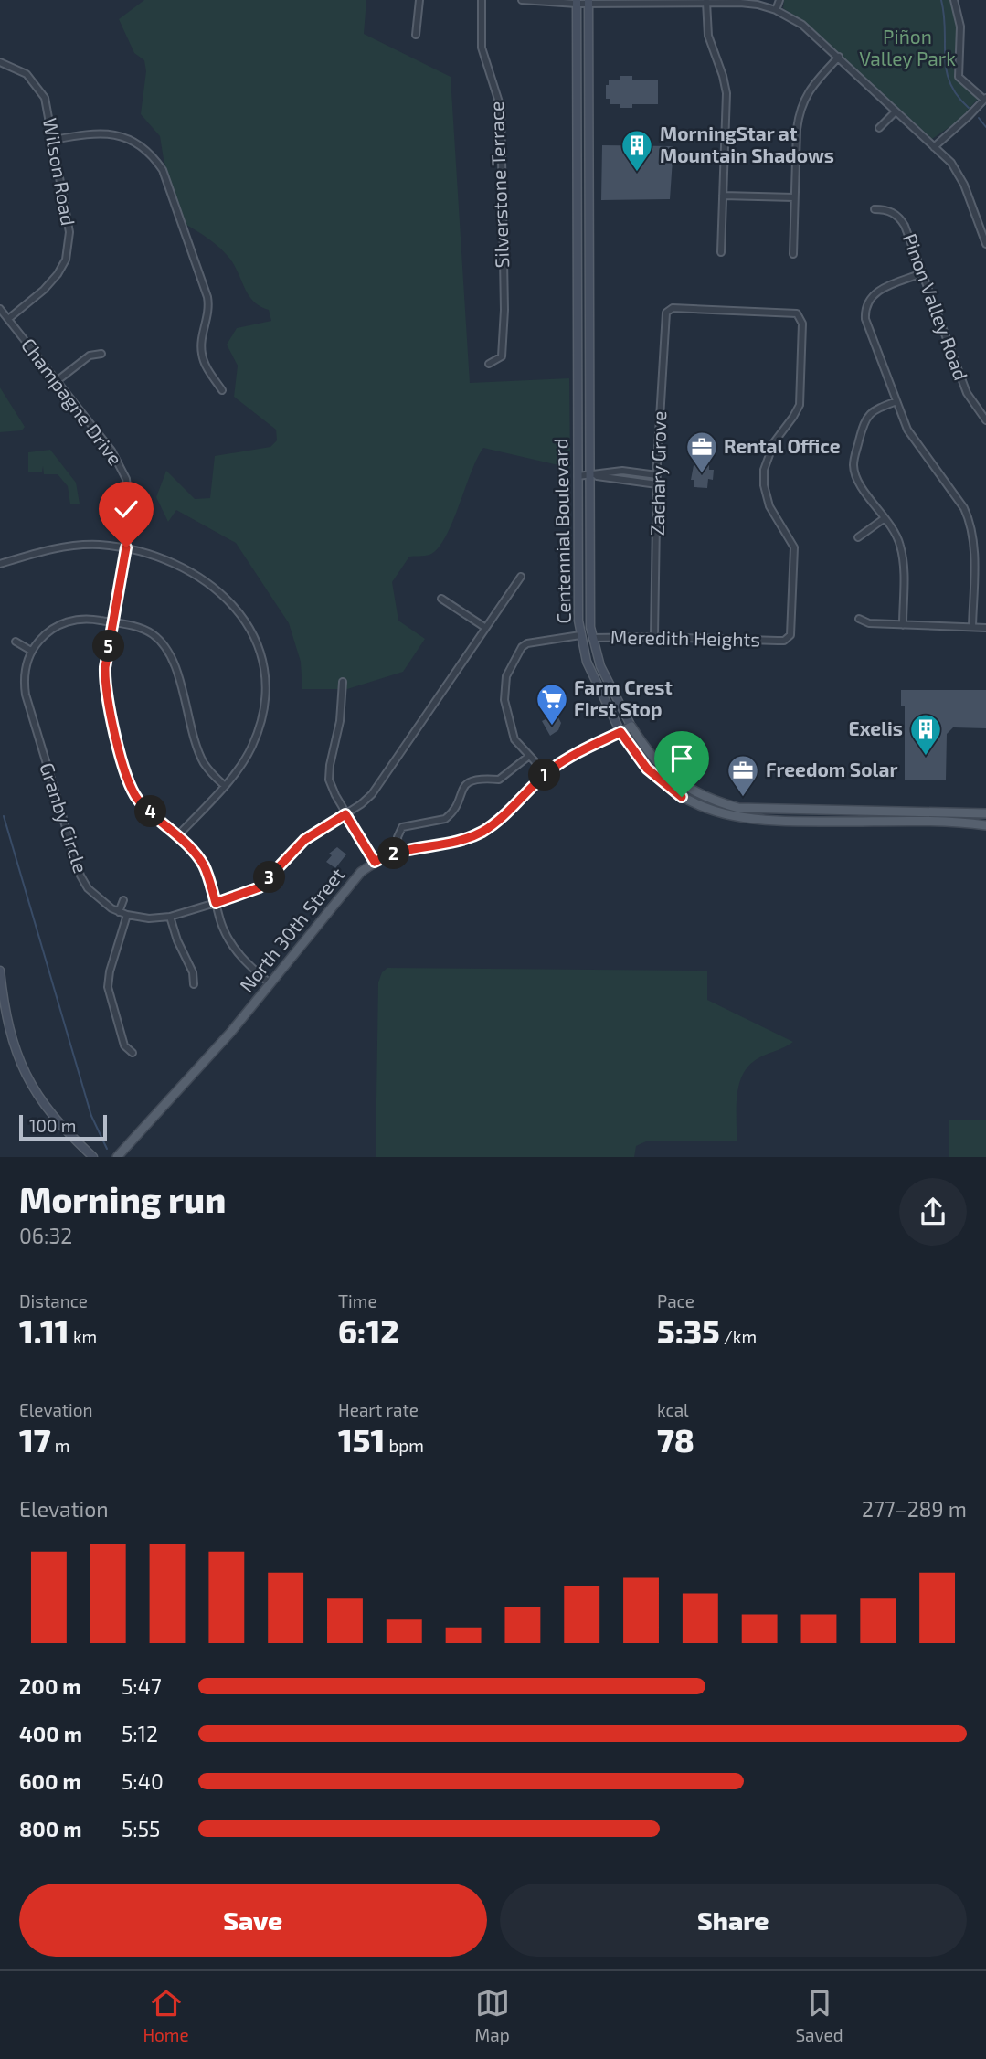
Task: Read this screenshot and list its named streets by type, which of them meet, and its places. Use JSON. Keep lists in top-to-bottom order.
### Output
{
  "streets": {
    "main road": ["Centennial Boulevard", "North 30th Street"],
    "street": [
      "Wilson Road",
      "Silverstone Terrace",
      "Pinon Valley Road",
      "Champagne Drive",
      "Zachary Grove",
      "Meredith Heights",
      "Granby Circle"
    ]
  },
  "crossings": [
    ["Wilson Road", "Champagne Drive"],
    ["Champagne Drive", "Granby Circle"],
    ["Champagne Drive", "North 30th Street"],
    ["Zachary Grove", "Meredith Heights"],
    ["Centennial Boulevard", "Meredith Heights"],
    ["Centennial Boulevard", "North 30th Street"]
  ],
  "parks": ["Piñon Valley Park"],
  "places": {
    "building": ["MorningStar at Mountain Shadows", "Exelis"],
    "office": ["Rental Office", "Freedom Solar"],
    "supermarket": ["Farm Crest First Stop"]
  },
  "scale_bar": "100 m",
  "page": {
    "pins": [
      "5",
      "1",
      "4",
      "2",
      "3"
    ],
    "scale": "100 m",
    "heading": ["Morning run", "06:32"],
    "stats": [
      ["Distance", "1.11 km"],
      ["Time", "6:12"],
      ["Pace", "5:35 /km"],
      ["Elevation", "17 m"],
      ["Heart rate", "151 bpm"],
      ["kcal", "78"]
    ],
    "chart": ["Elevation", "277–289 m"],
    "list": [
      {
        "name": "200 m",
        "note": "5:47"
      },
      {
        "name": "400 m",
        "note": "5:12"
      },
      {
        "name": "600 m",
        "note": "5:40"
      },
      {
        "name": "800 m",
        "note": "5:55"
      }
    ],
    "buttons": ["Save", "Share"],
    "tabs": ["Home", "Map", "Saved"]
  }
}
